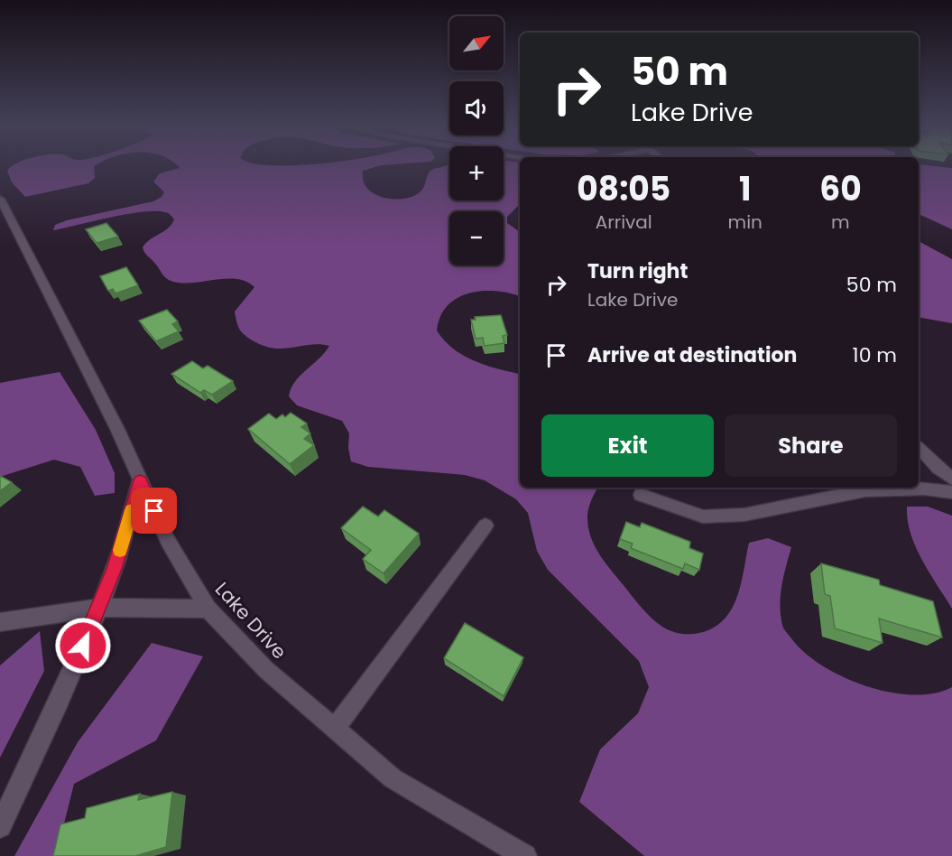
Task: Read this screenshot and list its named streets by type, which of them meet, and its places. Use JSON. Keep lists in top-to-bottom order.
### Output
{
  "streets": {
    "street": ["Lake Drive"]
  },
  "north": "top right",
  "page": {
    "map_buttons": ["+", "−"],
    "turn": ["50 m", "Lake Drive"],
    "eta": [
      "08:05",
      "Arrival",
      "1",
      "min",
      "60",
      "m"
    ],
    "list": [
      {
        "name": "Turn right",
        "note": "Lake Drive",
        "value": "50 m"
      },
      {
        "name": "Arrive at destination",
        "value": "10 m"
      }
    ],
    "buttons": ["Exit", "Share"]
  }
}
